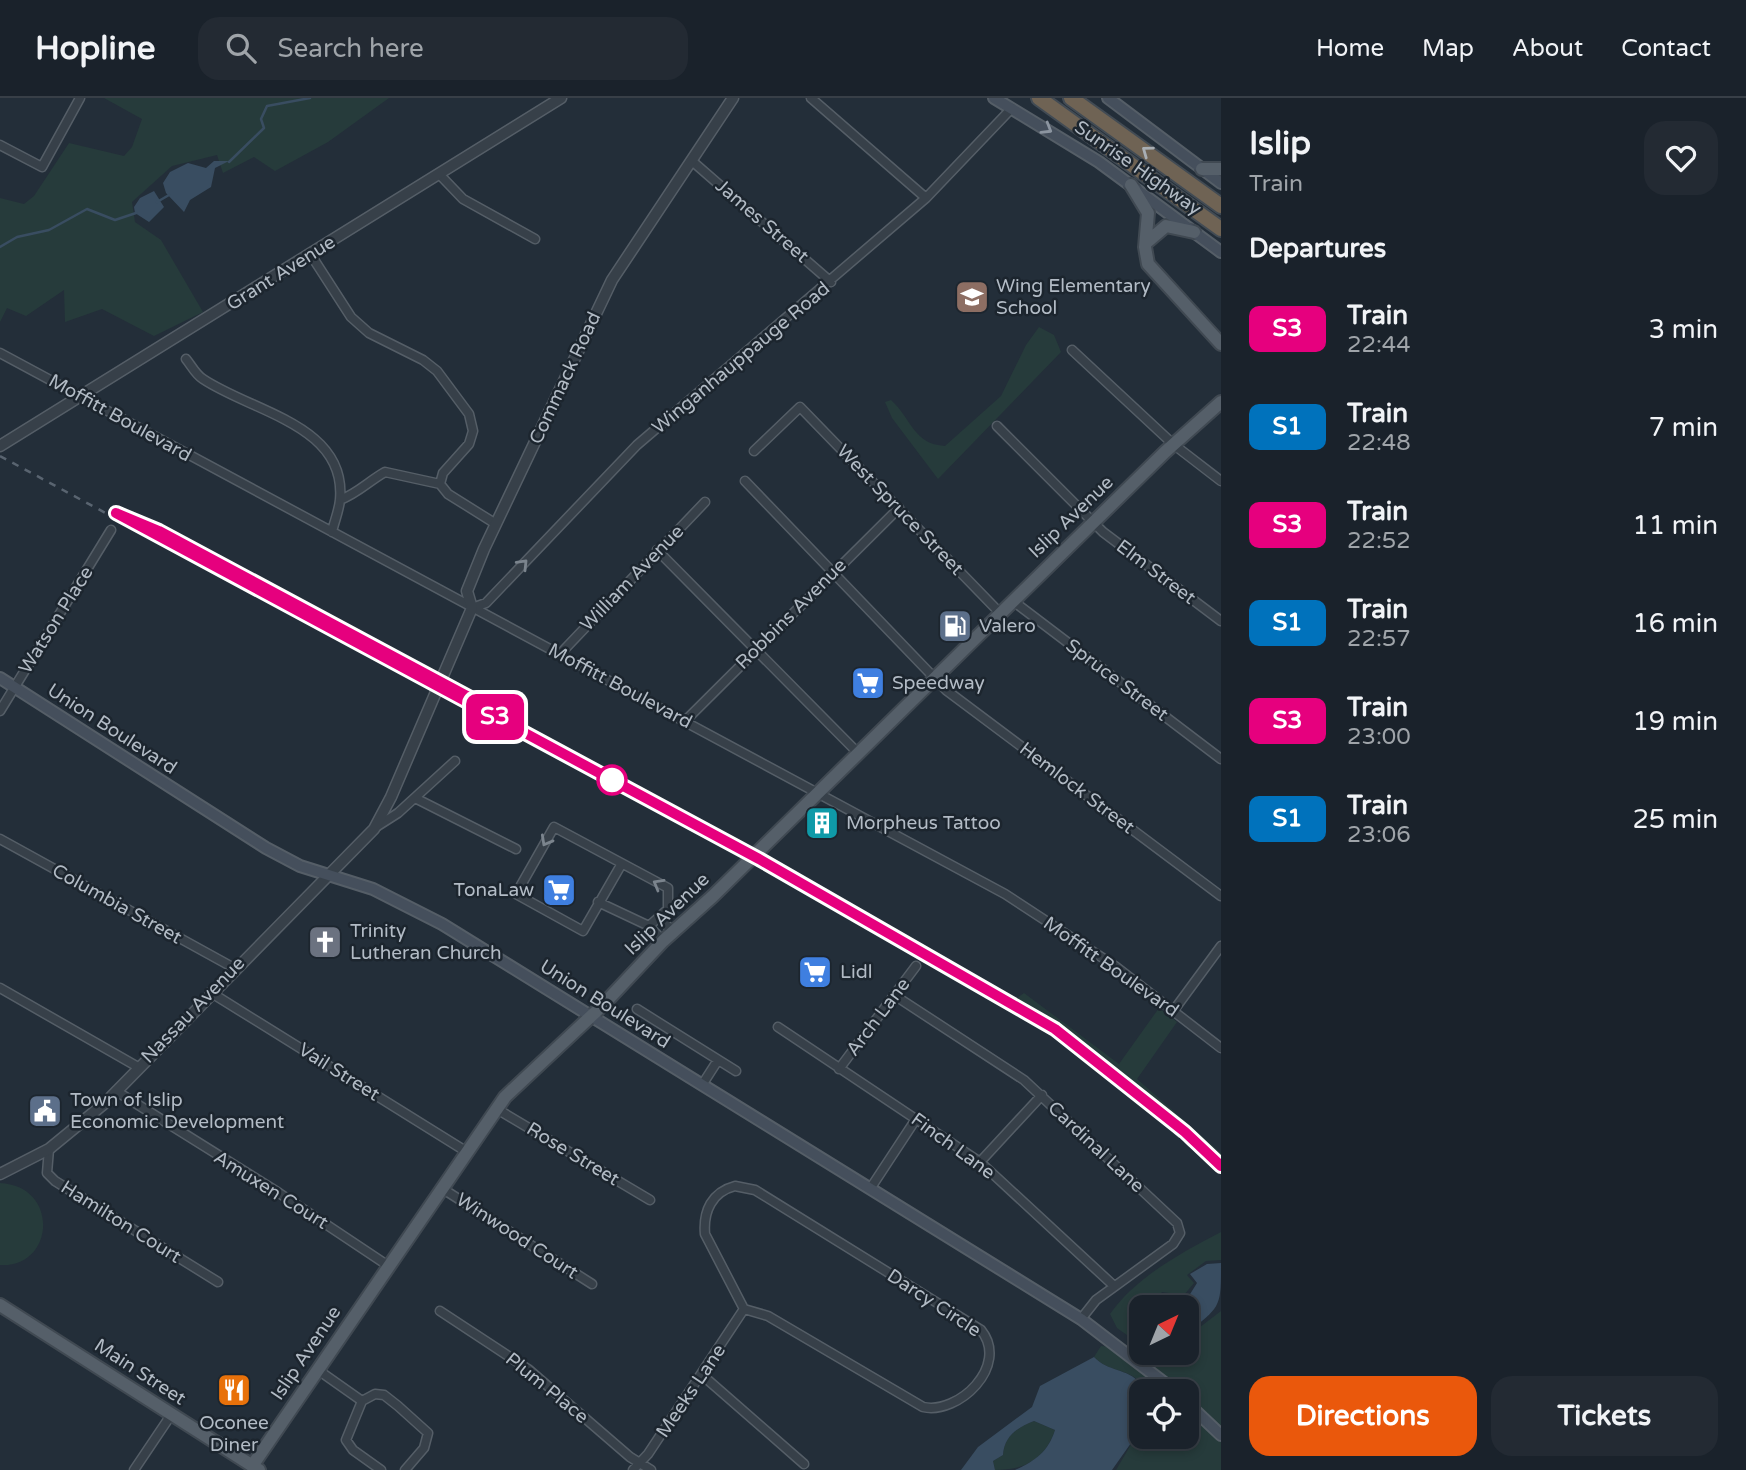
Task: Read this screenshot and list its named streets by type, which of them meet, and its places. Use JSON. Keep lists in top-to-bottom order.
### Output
{
  "streets": {
    "highway": ["Sunrise Highway"],
    "main road": ["Islip Avenue", "Union Boulevard", "Main Street"],
    "street": [
      "James Street",
      "Grant Avenue",
      "Winganhauppauge Road",
      "Commack Road",
      "Moffitt Boulevard",
      "West Spruce Street",
      "Elm Street",
      "William Avenue",
      "Robbins Avenue",
      "Watson Place",
      "Spruce Street",
      "Hemlock Street",
      "Columbia Street",
      "Nassau Avenue",
      "Arch Lane",
      "Vail Street",
      "Finch Lane",
      "Cardinal Lane",
      "Rose Street",
      "Amuxen Court",
      "Hamilton Court",
      "Winwood Court",
      "Darcy Circle",
      "Plum Place",
      "Meeks Lane"
    ]
  },
  "crossings": [
    ["Sunrise Highway", "Winganhauppauge Road"],
    ["James Street", "Winganhauppauge Road"],
    ["James Street", "Commack Road"],
    ["Grant Avenue", "Moffitt Boulevard"],
    ["Winganhauppauge Road", "Commack Road"],
    ["Winganhauppauge Road", "Moffitt Boulevard"],
    ["Commack Road", "Moffitt Boulevard"],
    ["Commack Road", "Nassau Avenue"],
    ["Moffitt Boulevard", "Islip Avenue"],
    ["Moffitt Boulevard", "William Avenue"],
    ["Moffitt Boulevard", "Robbins Avenue"],
    ["West Spruce Street", "Islip Avenue"],
    ["West Spruce Street", "Robbins Avenue"],
    ["Islip Avenue", "Elm Street"],
    ["Islip Avenue", "Spruce Street"],
    ["Islip Avenue", "Union Boulevard"],
    ["Islip Avenue", "Hemlock Street"],
    ["Islip Avenue", "Vail Street"],
    ["Islip Avenue", "Rose Street"],
    ["Islip Avenue", "Amuxen Court"],
    ["Islip Avenue", "Winwood Court"],
    ["Islip Avenue", "Main Street"],
    ["Robbins Avenue", "Hemlock Street"],
    ["Watson Place", "Union Boulevard"],
    ["Union Boulevard", "Nassau Avenue"],
    ["Union Boulevard", "Cardinal Lane"],
    ["Columbia Street", "Nassau Avenue"],
    ["Nassau Avenue", "Vail Street"],
    ["Nassau Avenue", "Amuxen Court"],
    ["Nassau Avenue", "Hamilton Court"],
    ["Arch Lane", "Finch Lane"],
    ["Arch Lane", "Cardinal Lane"],
    ["Finch Lane", "Cardinal Lane"],
    ["Darcy Circle", "Meeks Lane"],
    ["Plum Place", "Meeks Lane"]
  ],
  "one_way": ["Winganhauppauge Road"],
  "places": {
    "school or university": ["Wing Elementary School"],
    "fuel station": ["Valero"],
    "supermarket": ["Speedway", "TonaLaw", "Lidl"],
    "building": ["Morpheus Tattoo"],
    "church": ["Trinity Lutheran Church"],
    "public building": ["Town of Islip Economic Development"],
    "restaurant": ["Oconee Diner"]
  },
  "north": "top right",
  "page": {
    "header": "Hopline",
    "search": "Search here",
    "nav": [
      "Home",
      "Map",
      "About",
      "Contact"
    ],
    "on_map": "S3",
    "heading": [
      ["Islip", "Train"],
      "Departures"
    ],
    "list": [
      {
        "mark": "S3",
        "name": "Train",
        "note": "22:44",
        "value": "3 min"
      },
      {
        "mark": "S1",
        "name": "Train",
        "note": "22:48",
        "value": "7 min"
      },
      {
        "mark": "S3",
        "name": "Train",
        "note": "22:52",
        "value": "11 min"
      },
      {
        "mark": "S1",
        "name": "Train",
        "note": "22:57",
        "value": "16 min"
      },
      {
        "mark": "S3",
        "name": "Train",
        "note": "23:00",
        "value": "19 min"
      },
      {
        "mark": "S1",
        "name": "Train",
        "note": "23:06",
        "value": "25 min"
      }
    ],
    "buttons": ["Directions", "Tickets"]
  }
}
